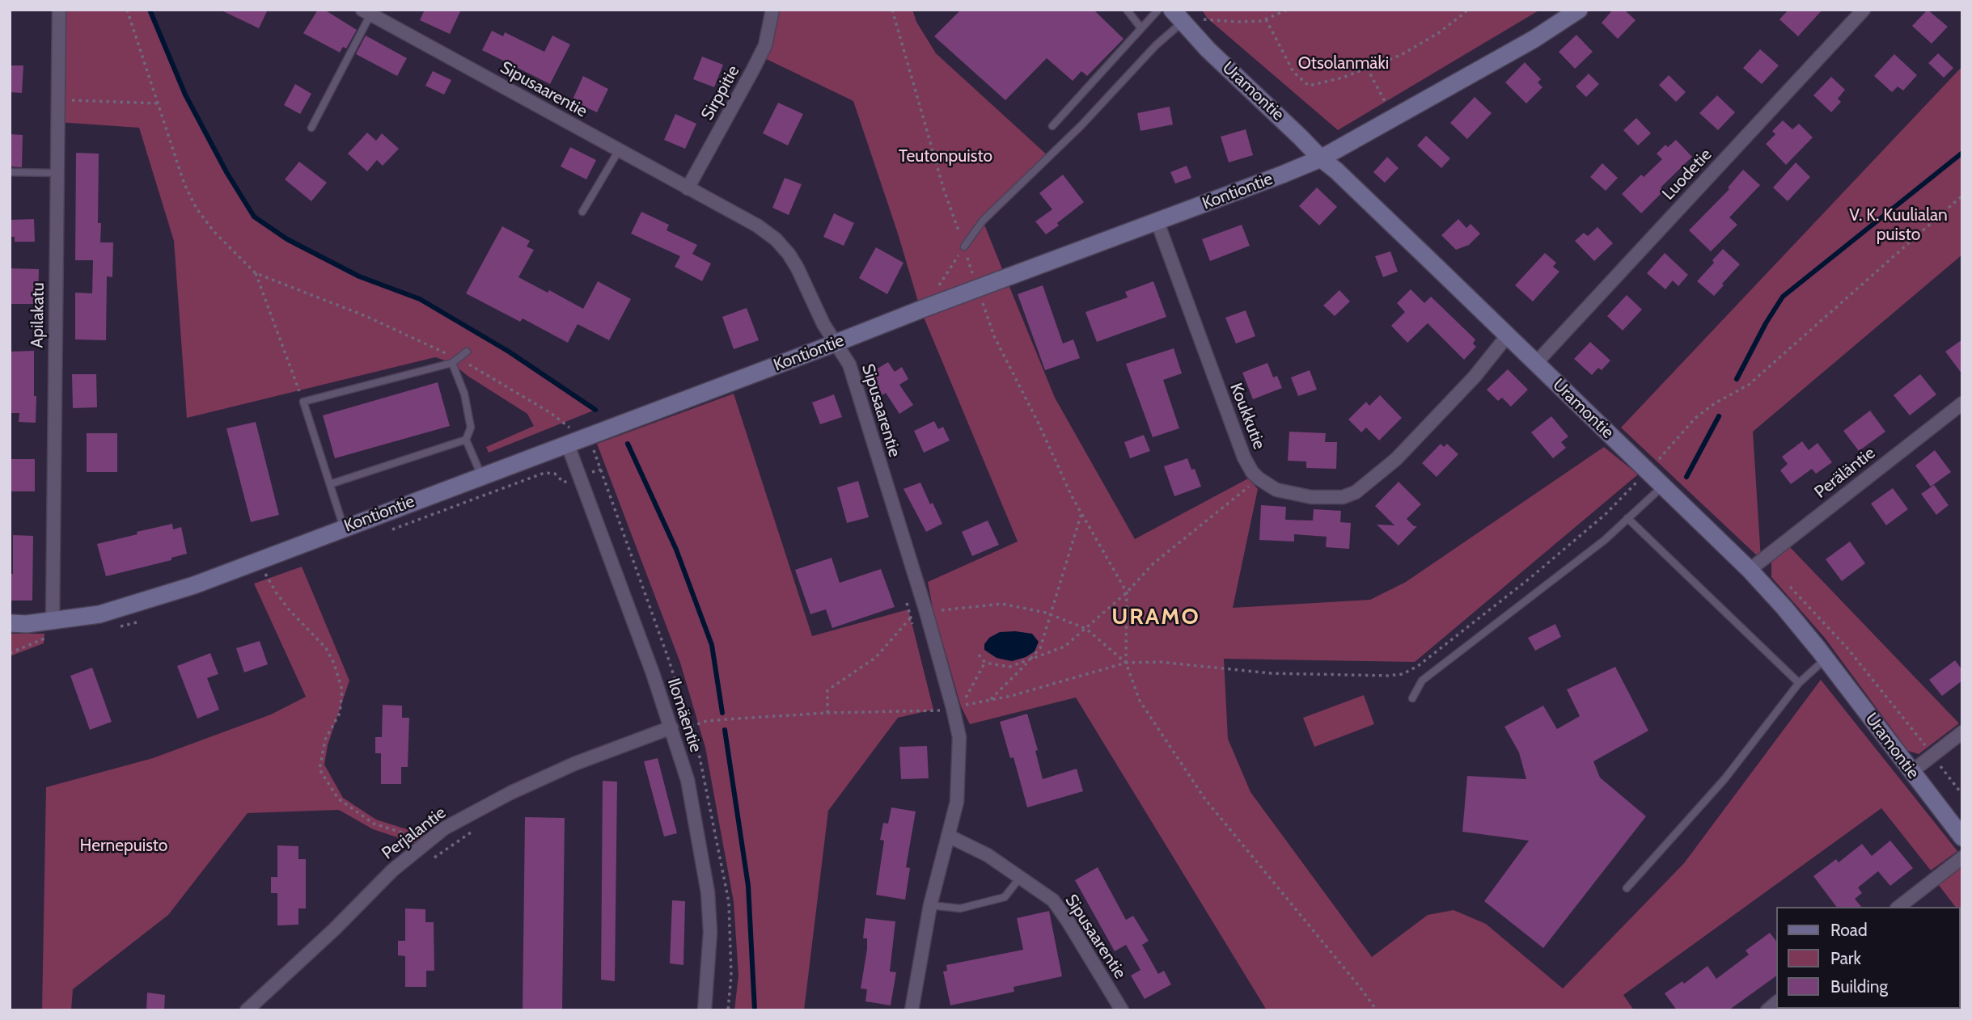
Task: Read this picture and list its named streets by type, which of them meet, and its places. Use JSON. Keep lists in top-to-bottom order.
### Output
{
  "streets": {
    "street": [
      "Sipusaarentie",
      "Uramontie",
      "Sirppitie",
      "Luodetie",
      "Kontiontie",
      "Apilakatu",
      "Koukkutie",
      "Peräläntie",
      "Ilomäentie",
      "Perjalantie"
    ]
  },
  "crossings": [
    ["Sipusaarentie", "Sirppitie"],
    ["Sipusaarentie", "Kontiontie"],
    ["Uramontie", "Luodetie"],
    ["Uramontie", "Kontiontie"],
    ["Uramontie", "Peräläntie"],
    ["Kontiontie", "Apilakatu"],
    ["Kontiontie", "Koukkutie"],
    ["Kontiontie", "Ilomäentie"],
    ["Ilomäentie", "Perjalantie"]
  ],
  "districts": ["URAMO"],
  "parks": [
    "Otsolanmäki",
    "Teutonpuisto",
    "V. K. Kuulialan puisto",
    "Hernepuisto"
  ],
  "legend": ["Road", "Park", "Building"]
}
